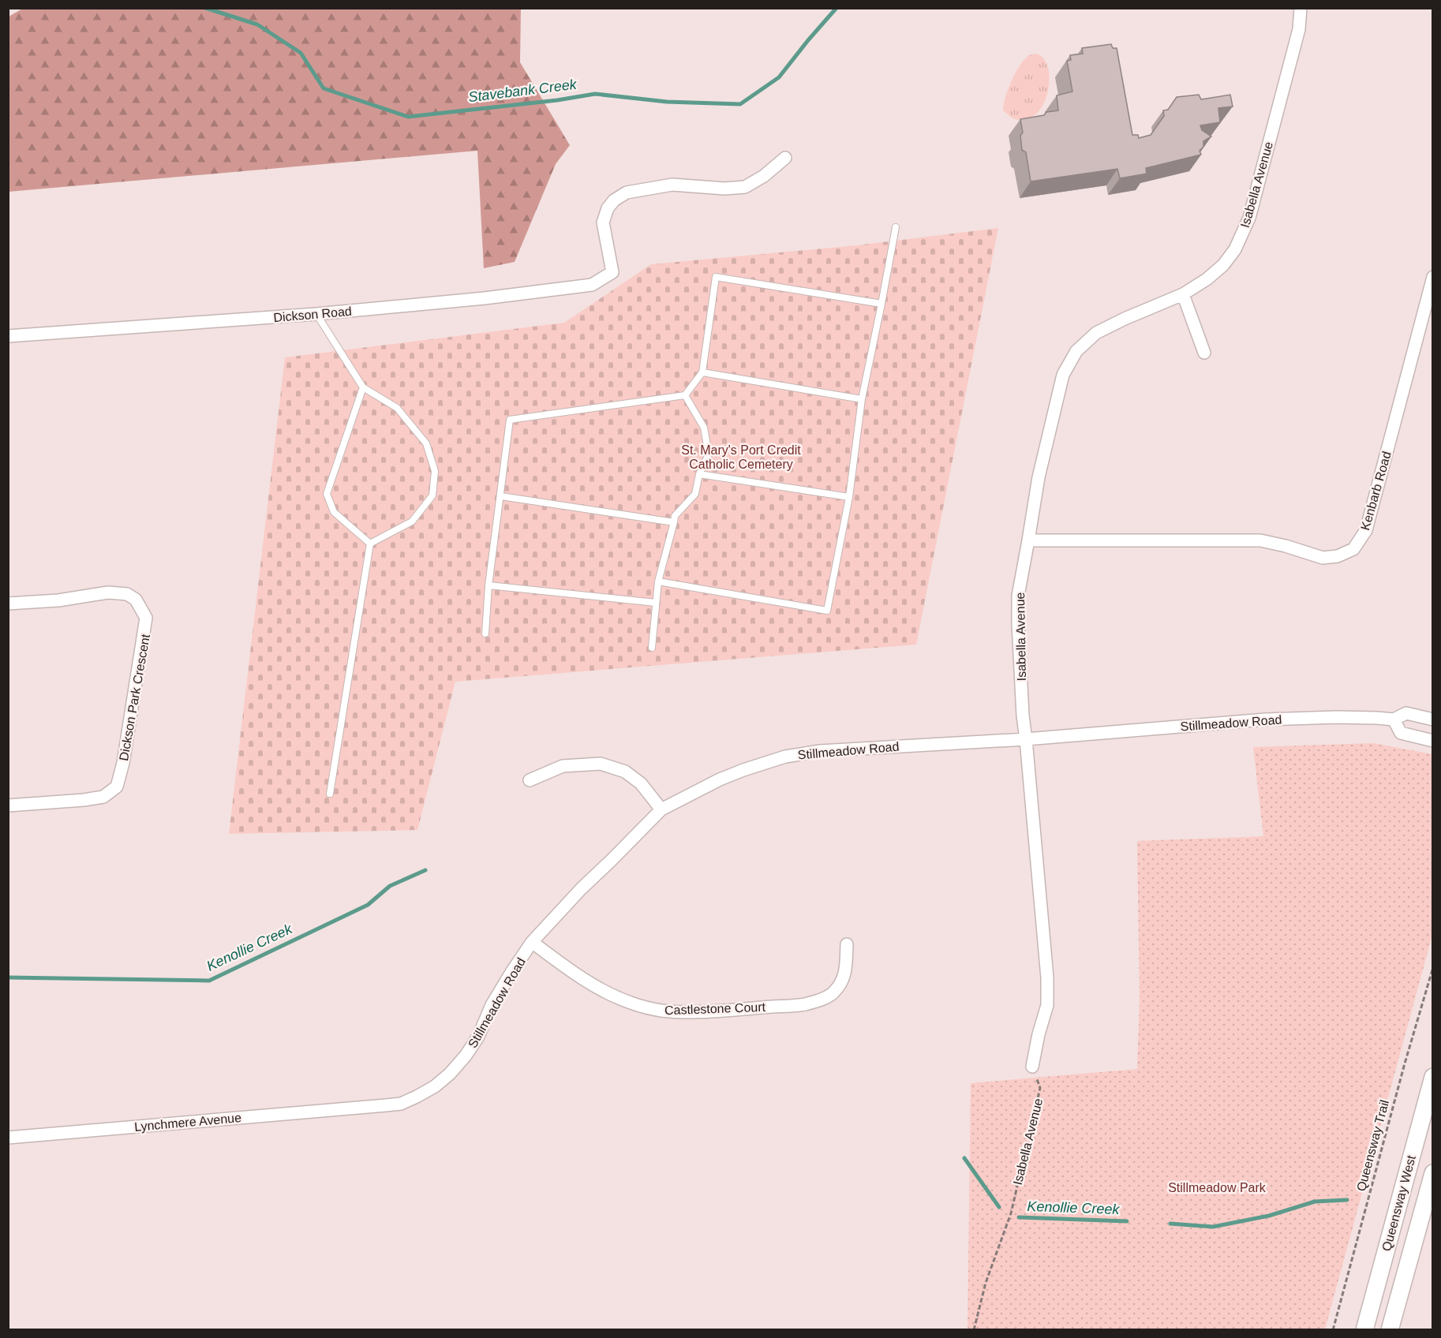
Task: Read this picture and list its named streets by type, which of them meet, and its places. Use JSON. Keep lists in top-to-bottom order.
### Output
{
  "streets": {
    "main road": ["Queensway West"],
    "street": [
      "Isabella Avenue",
      "Dickson Road",
      "Kenbarb Road",
      "Dickson Park Crescent",
      "Stillmeadow Road",
      "Castlestone Court",
      "Lynchmere Avenue"
    ],
    "path": ["Queensway Trail"]
  },
  "crossings": [
    ["Isabella Avenue", "Kenbarb Road"],
    ["Isabella Avenue", "Stillmeadow Road"],
    ["Stillmeadow Road", "Castlestone Court"],
    ["Stillmeadow Road", "Lynchmere Avenue"]
  ],
  "water": ["Stavebank Creek", "Kenollie Creek"],
  "parks": ["St. Mary's Port Credit Catholic Cemetery", "Stillmeadow Park"]
}
